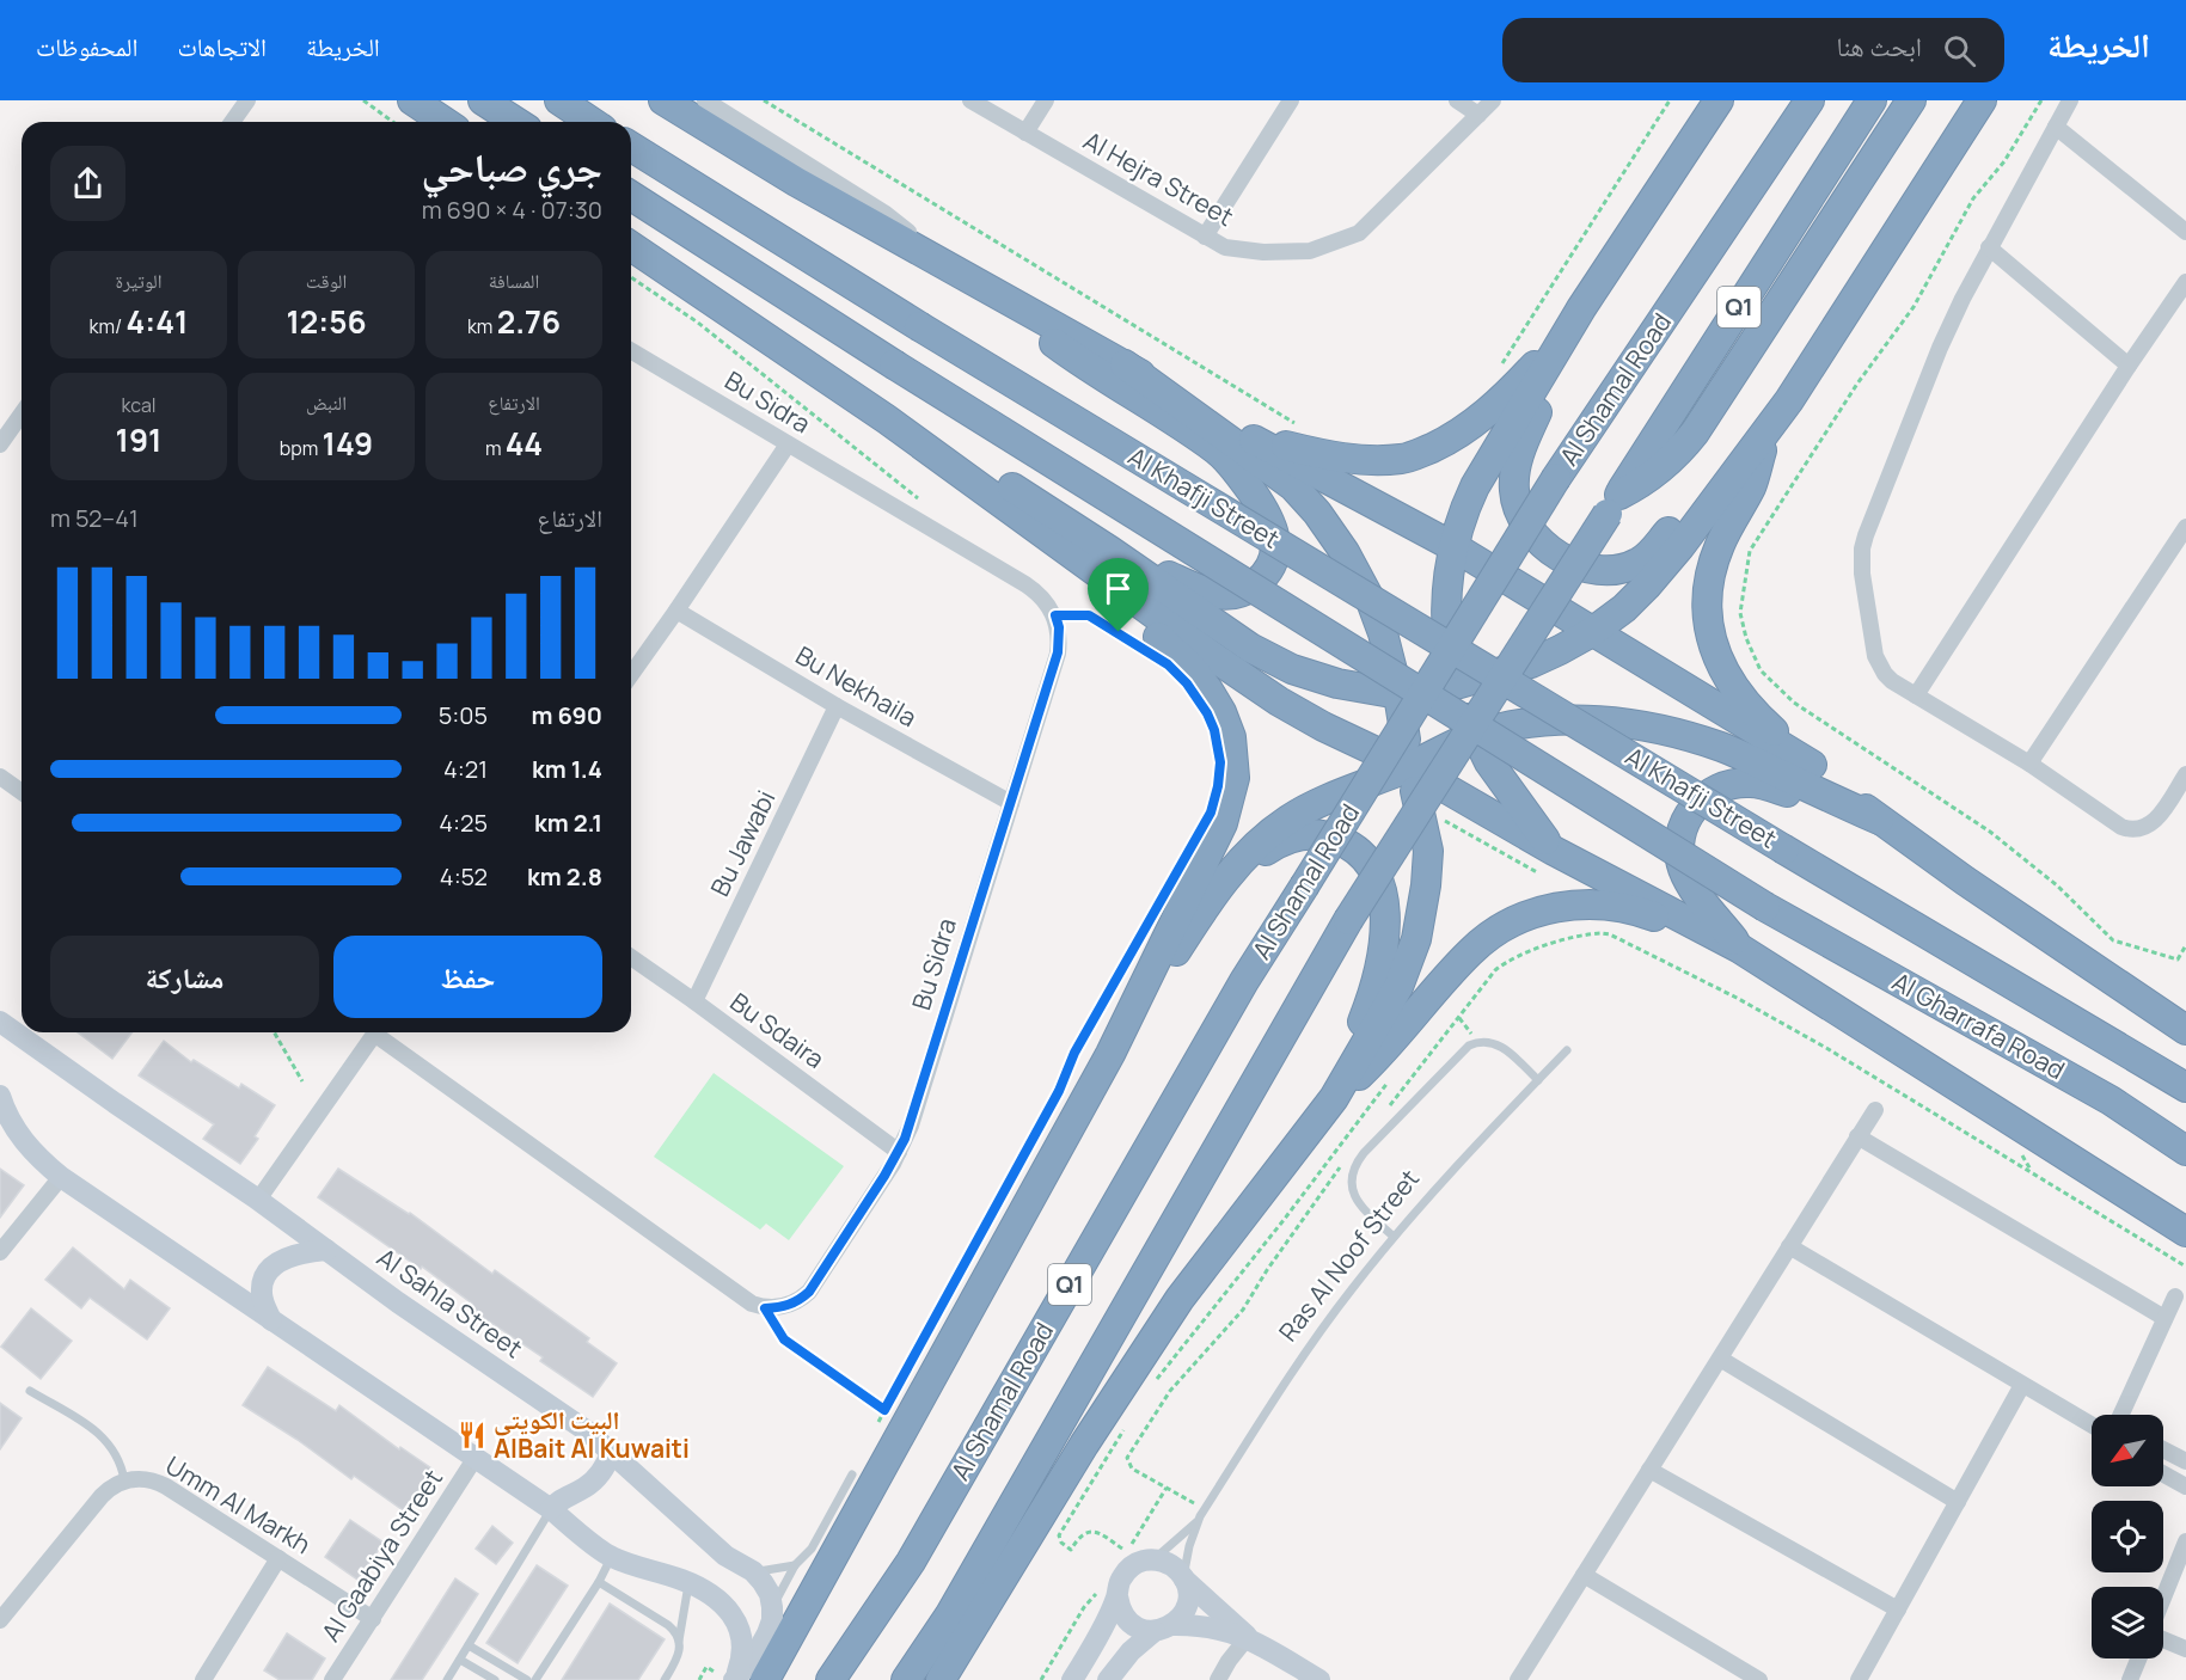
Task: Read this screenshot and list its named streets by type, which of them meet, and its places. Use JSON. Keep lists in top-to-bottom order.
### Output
{
  "streets": {
    "highway": [
      "Q1",
      "Al Shamal Road",
      "Al Khafji Street",
      "Al Gharrafa Road"
    ],
    "street": [
      "Al Hejra Street",
      "Bu Sidra",
      "Bu Nekhaila",
      "Bu Jawabi",
      "Bu Sdaira",
      "Al Sahla Street",
      "Umm Al Markh",
      "Al Gaabiya Street"
    ],
    "lane": ["Ras Al Noof Street"]
  },
  "crossings": [
    ["Bu Sidra", "Bu Nekhaila"],
    ["Bu Sidra", "Bu Sdaira"],
    ["Al Khafji Street", "Al Gharrafa Road"],
    ["Bu Nekhaila", "Bu Jawabi"],
    ["Bu Jawabi", "Bu Sdaira"],
    ["Umm Al Markh", "Al Gaabiya Street"]
  ],
  "places": {
    "restaurant": ["البيت الكويتي AlBait Al Kuwaiti"]
  },
  "north": "bottom left",
  "page": {
    "header": "الخريطة",
    "search": "ابحث هنا",
    "nav": ["الخريطة", "الاتجاهات", "المحفوظات"],
    "heading": ["جري صباحي", "07:30 · 4 × 690 m"],
    "stats": [
      ["المسافة", "2.76 km"],
      ["الوقت", "12:56"],
      ["الوتيرة", "4:41 /km"],
      ["الارتفاع", "44 m"],
      ["النبض", "149 bpm"],
      ["kcal", "191"]
    ],
    "chart": ["الارتفاع", "41–52 m"],
    "list": [
      {
        "name": "690 m",
        "note": "5:05"
      },
      {
        "name": "1.4 km",
        "note": "4:21"
      },
      {
        "name": "2.1 km",
        "note": "4:25"
      },
      {
        "name": "2.8 km",
        "note": "4:52"
      }
    ],
    "buttons": ["حفظ", "مشاركة"]
  }
}
